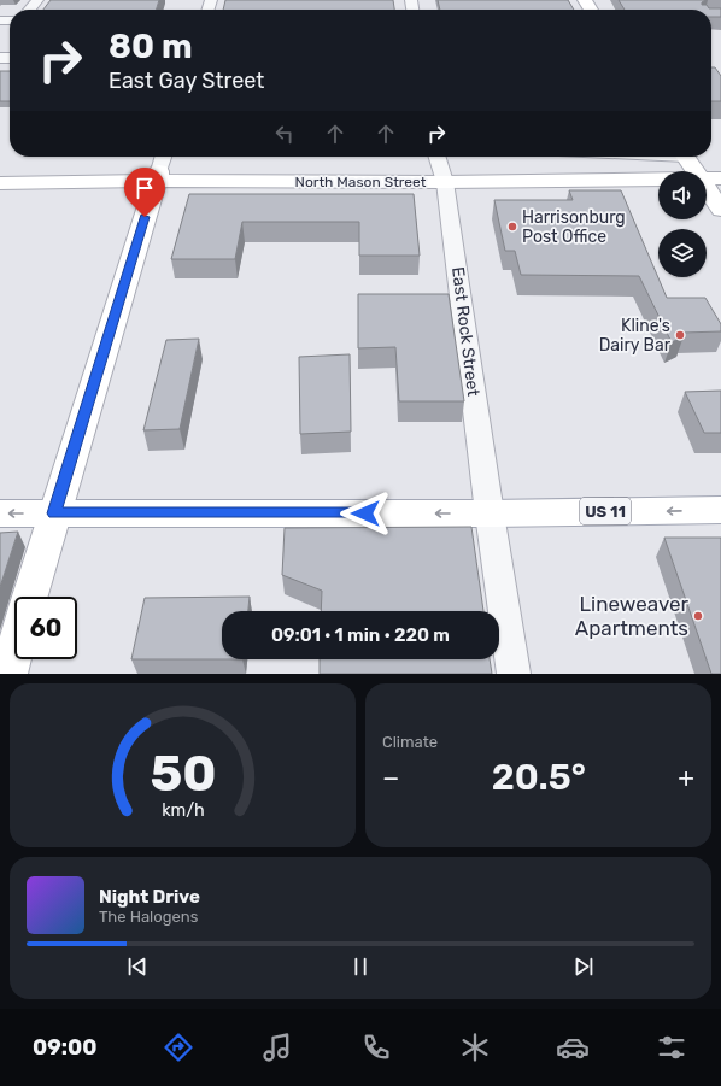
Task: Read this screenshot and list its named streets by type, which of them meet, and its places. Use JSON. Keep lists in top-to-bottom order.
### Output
{
  "streets": {
    "main road": ["North Mason Street", "US 11"],
    "street": ["East Rock Street"]
  },
  "crossings": [
    ["North Mason Street", "East Rock Street"],
    ["East Rock Street", "US 11"]
  ],
  "places": ["Harrisonburg Post Office", "Kline's Dairy Bar", "Lineweaver Apartments"],
  "page": {
    "turn": ["80 m", "East Gay Street"],
    "limit": "60",
    "trip": "09:01 · 1 min · 220 m",
    "tile": "Climate",
    "heat": ["−", "20.5°", "+"],
    "song": ["Night Drive", "The Halogens"],
    "tabs": "09:00",
    "gauge": ["50", "km/h"]
  }
}
